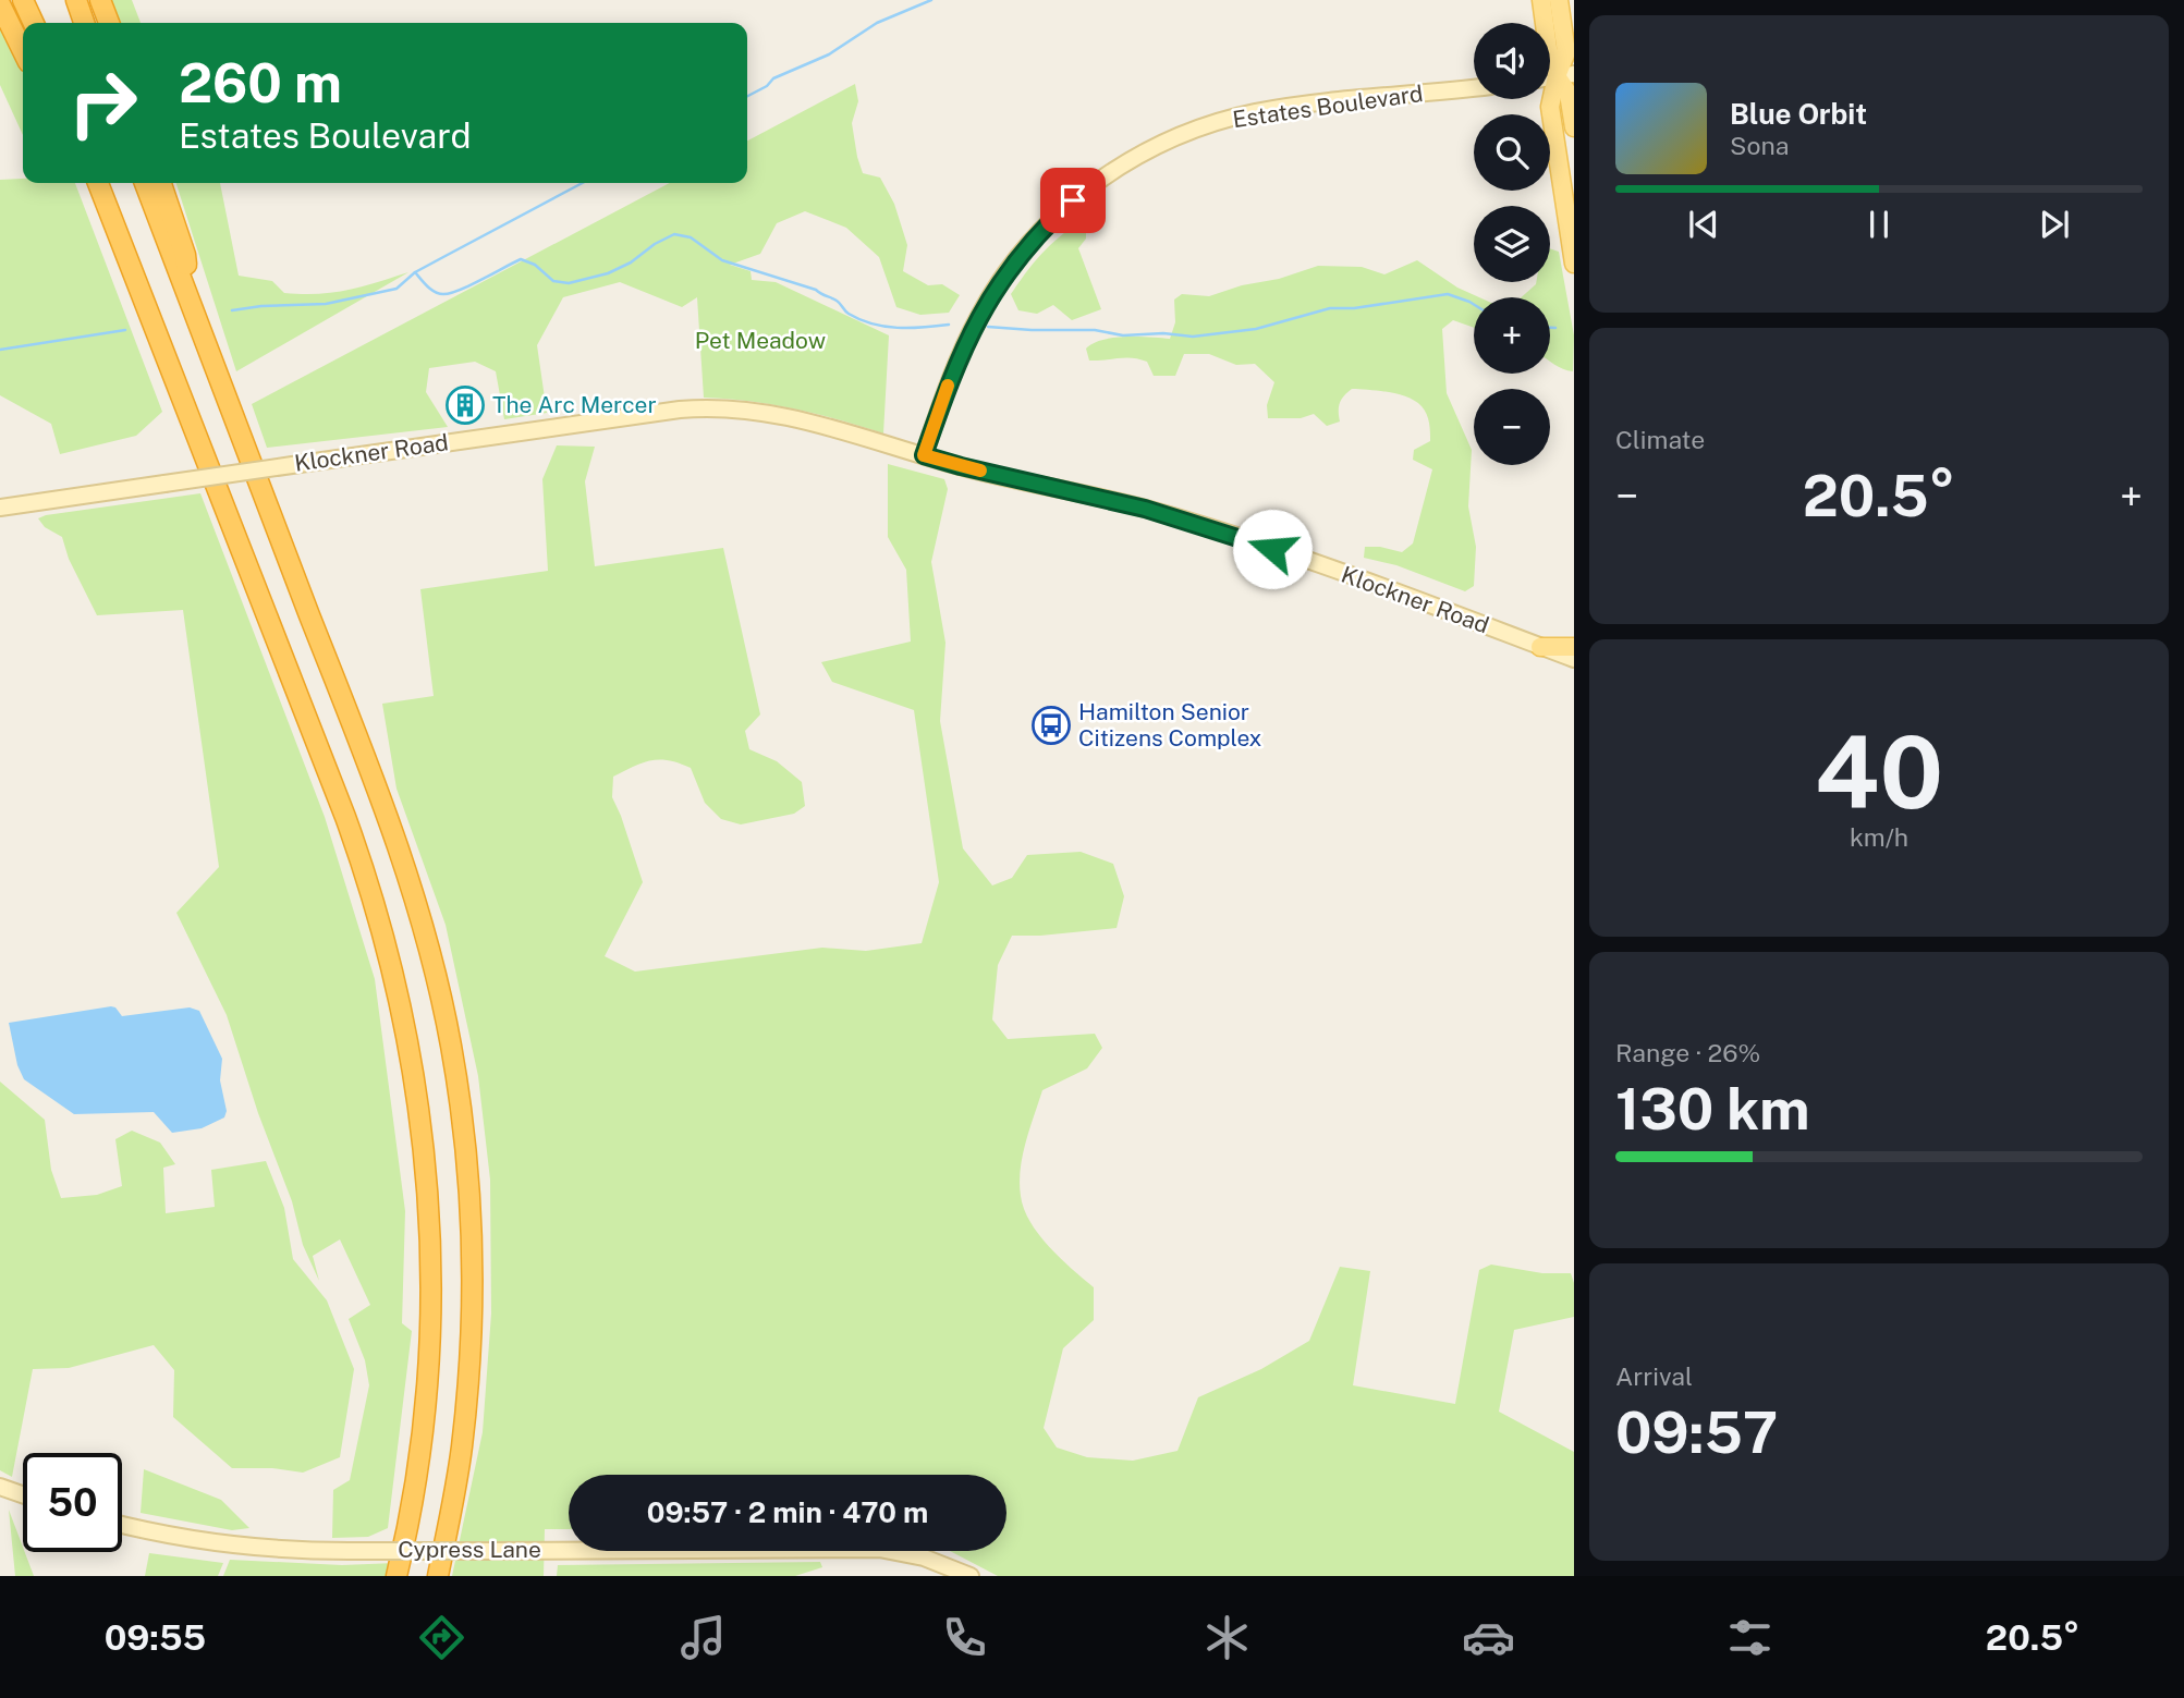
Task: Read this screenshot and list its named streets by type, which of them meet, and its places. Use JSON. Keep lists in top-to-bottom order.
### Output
{
  "streets": {
    "street": ["Estates Boulevard", "Klockner Road", "Cypress Lane"]
  },
  "crossings": [
    ["Estates Boulevard", "Klockner Road"]
  ],
  "parks": ["Pet Meadow"],
  "places": {
    "building": ["The Arc Mercer"],
    "bus stop": ["Hamilton Senior Citizens Complex"]
  },
  "page": {
    "map_buttons": ["+", "−"],
    "turn": ["260 m", "Estates Boulevard"],
    "song": ["Blue Orbit", "Sona"],
    "tile": [
      "Climate",
      ["40", "km/h"],
      ["Range · 26%", "130 km"],
      ["Arrival", "09:57"]
    ],
    "heat": ["−", "20.5°", "+"],
    "limit": "50",
    "trip": "09:57 · 2 min · 470 m",
    "tabs": ["09:55", "20.5°"]
  }
}
